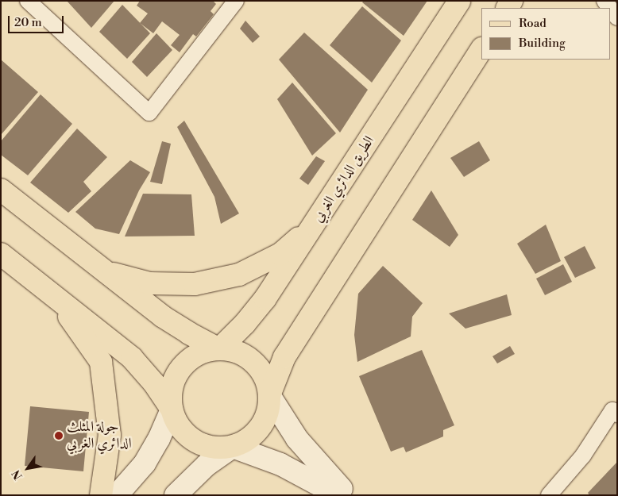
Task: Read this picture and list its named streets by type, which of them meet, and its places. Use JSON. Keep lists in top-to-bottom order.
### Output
{
  "streets": {
    "main road": ["الطريق الدائري الغربي"]
  },
  "places": ["جولة المثلث الدائري الغربي"],
  "legend": ["Road", "Building"],
  "scale_bar": "20 m",
  "north": "bottom left"
}
